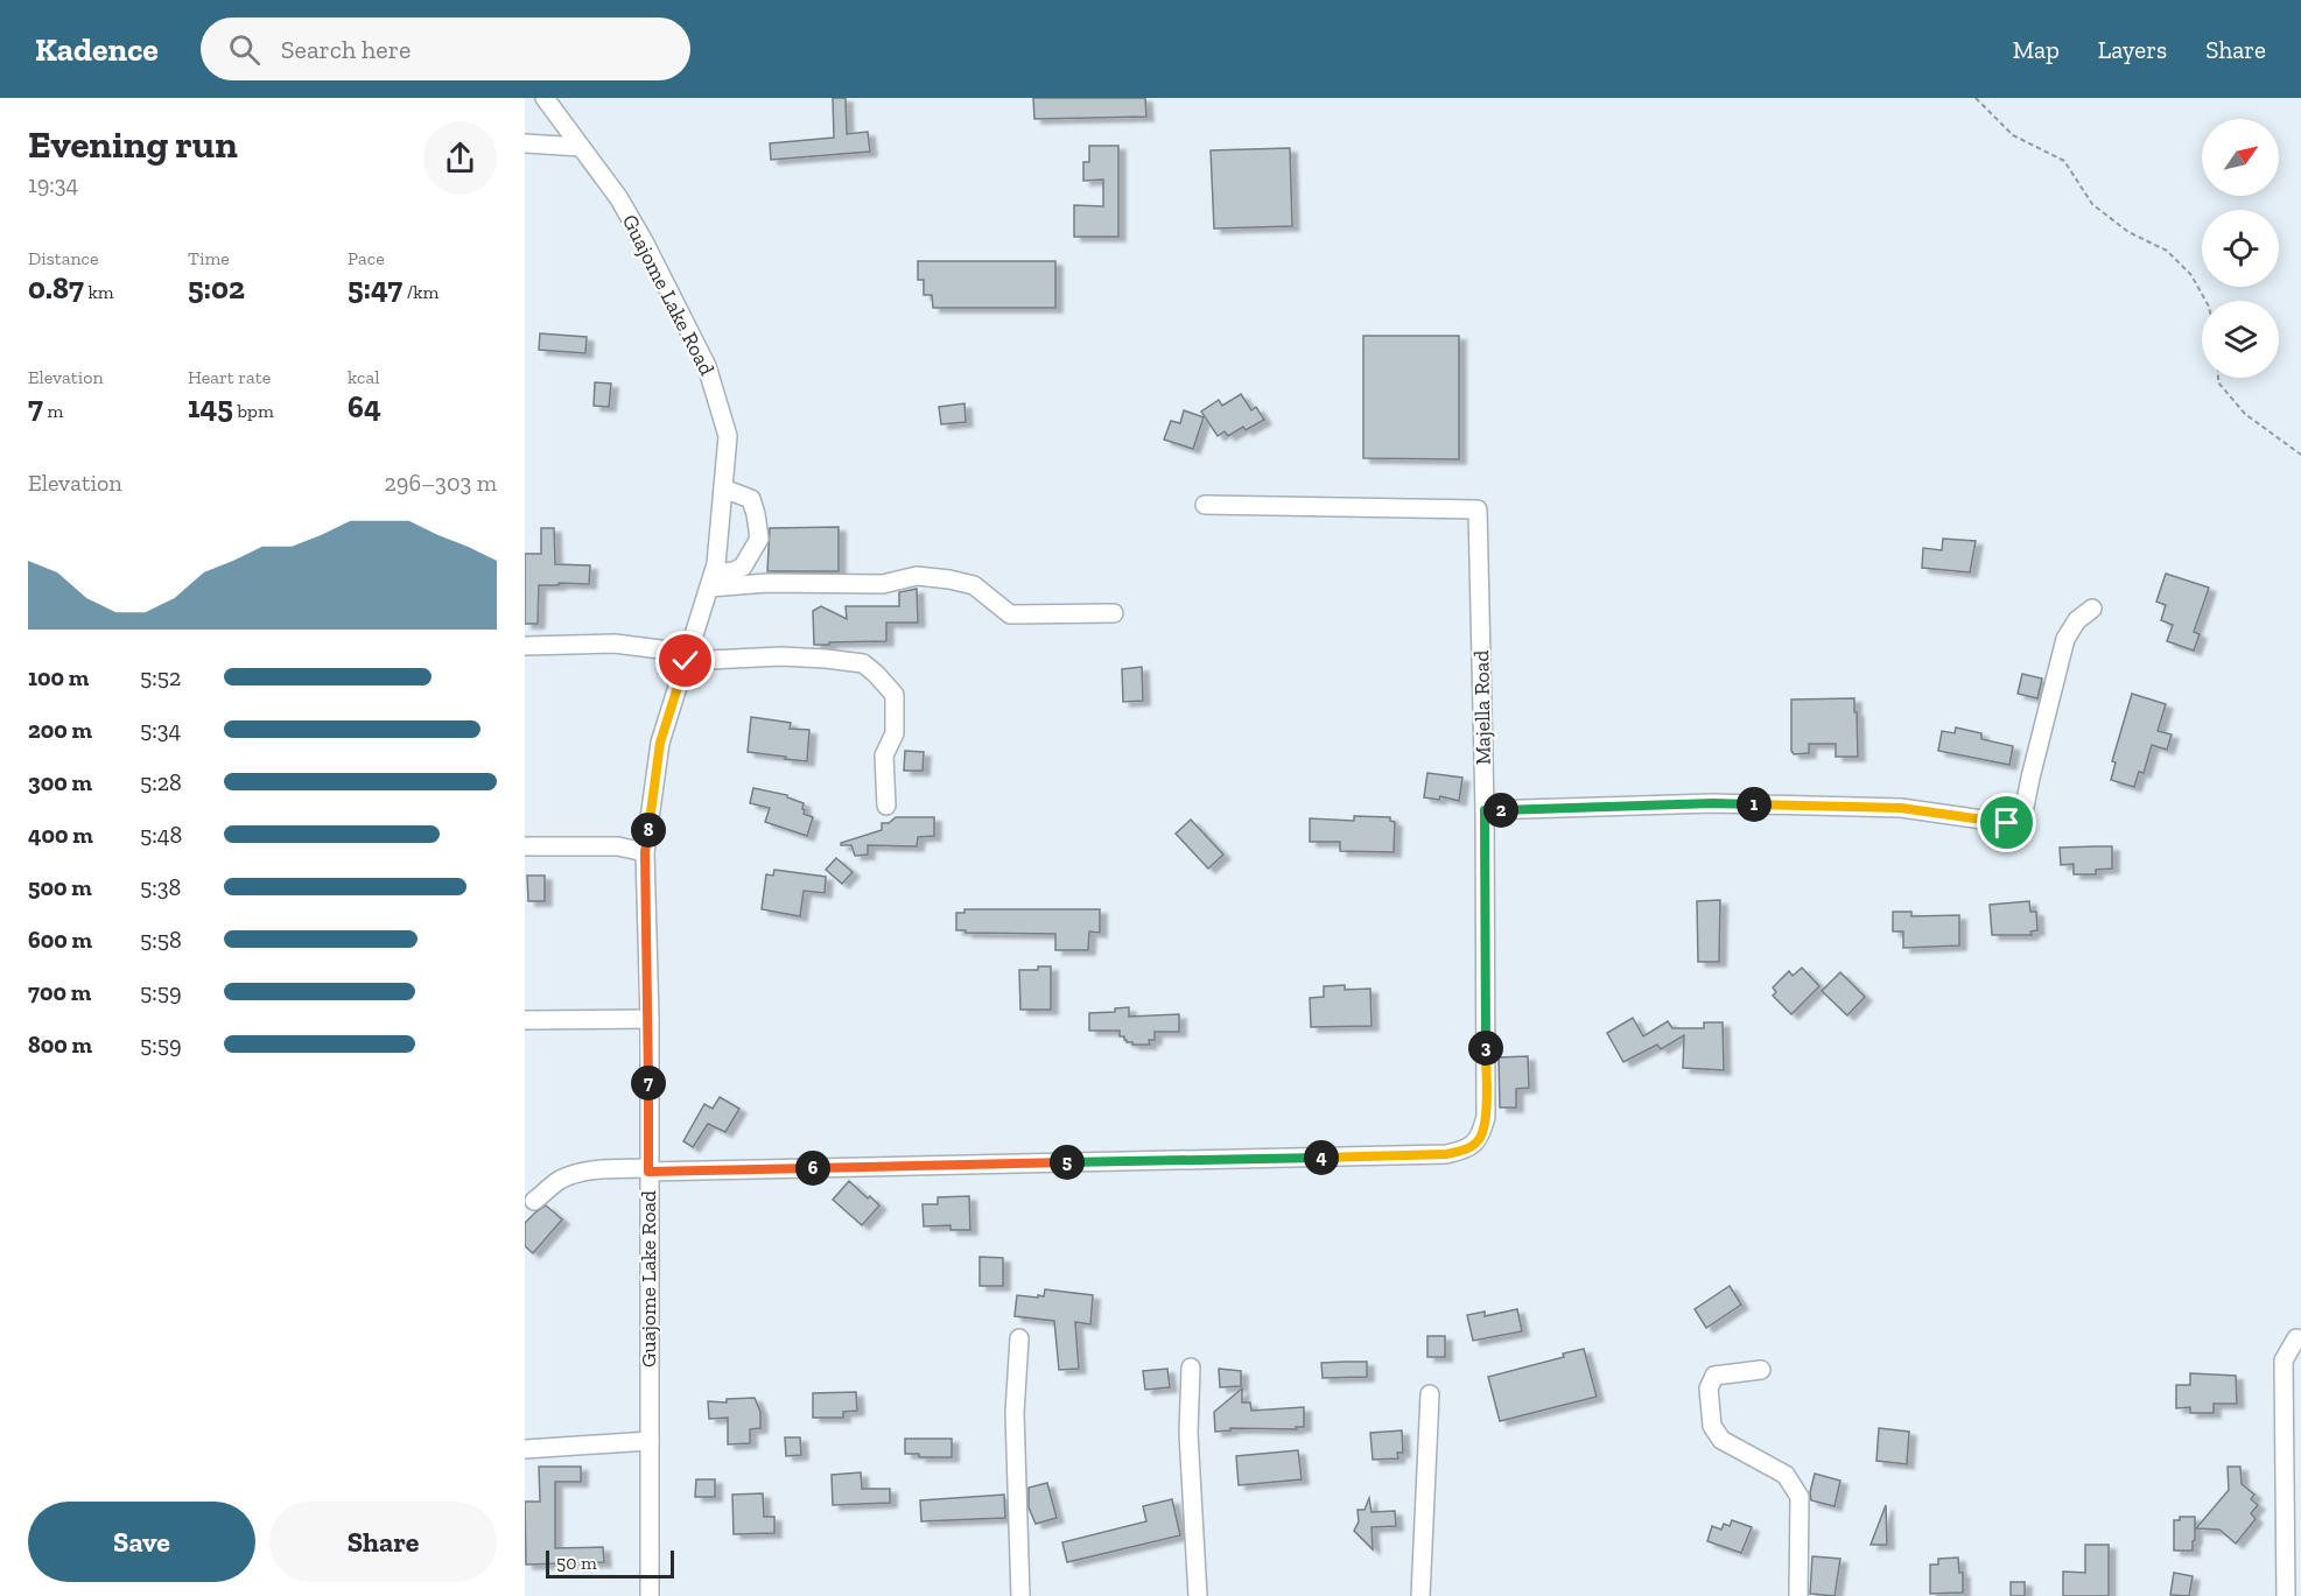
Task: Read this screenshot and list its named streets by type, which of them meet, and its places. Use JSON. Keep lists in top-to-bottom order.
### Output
{
  "streets": {
    "street": ["Guajome Lake Road", "Majella Road"]
  },
  "crossings": [
    ["Guajome Lake Road", "Majella Road"]
  ],
  "scale_bar": "50 m",
  "north": "top right",
  "page": {
    "header": "Kadence",
    "search": "Search here",
    "nav": ["Map", "Layers", "Share"],
    "heading": ["Evening run", "19:34"],
    "stats": [
      ["Distance", "0.87 km"],
      ["Time", "5:02"],
      ["Pace", "5:47 /km"],
      ["Elevation", "7 m"],
      ["Heart rate", "145 bpm"],
      ["kcal", "64"]
    ],
    "chart": ["Elevation", "296–303 m"],
    "list": [
      {
        "name": "100 m",
        "note": "5:52"
      },
      {
        "name": "200 m",
        "note": "5:34"
      },
      {
        "name": "300 m",
        "note": "5:28"
      },
      {
        "name": "400 m",
        "note": "5:48"
      },
      {
        "name": "500 m",
        "note": "5:38"
      },
      {
        "name": "600 m",
        "note": "5:58"
      },
      {
        "name": "700 m",
        "note": "5:59"
      },
      {
        "name": "800 m",
        "note": "5:59"
      }
    ],
    "pins": [
      "1",
      "2",
      "8",
      "3",
      "7",
      "4",
      "5",
      "6"
    ],
    "buttons": ["Save", "Share"],
    "scale": "50 m"
  }
}
